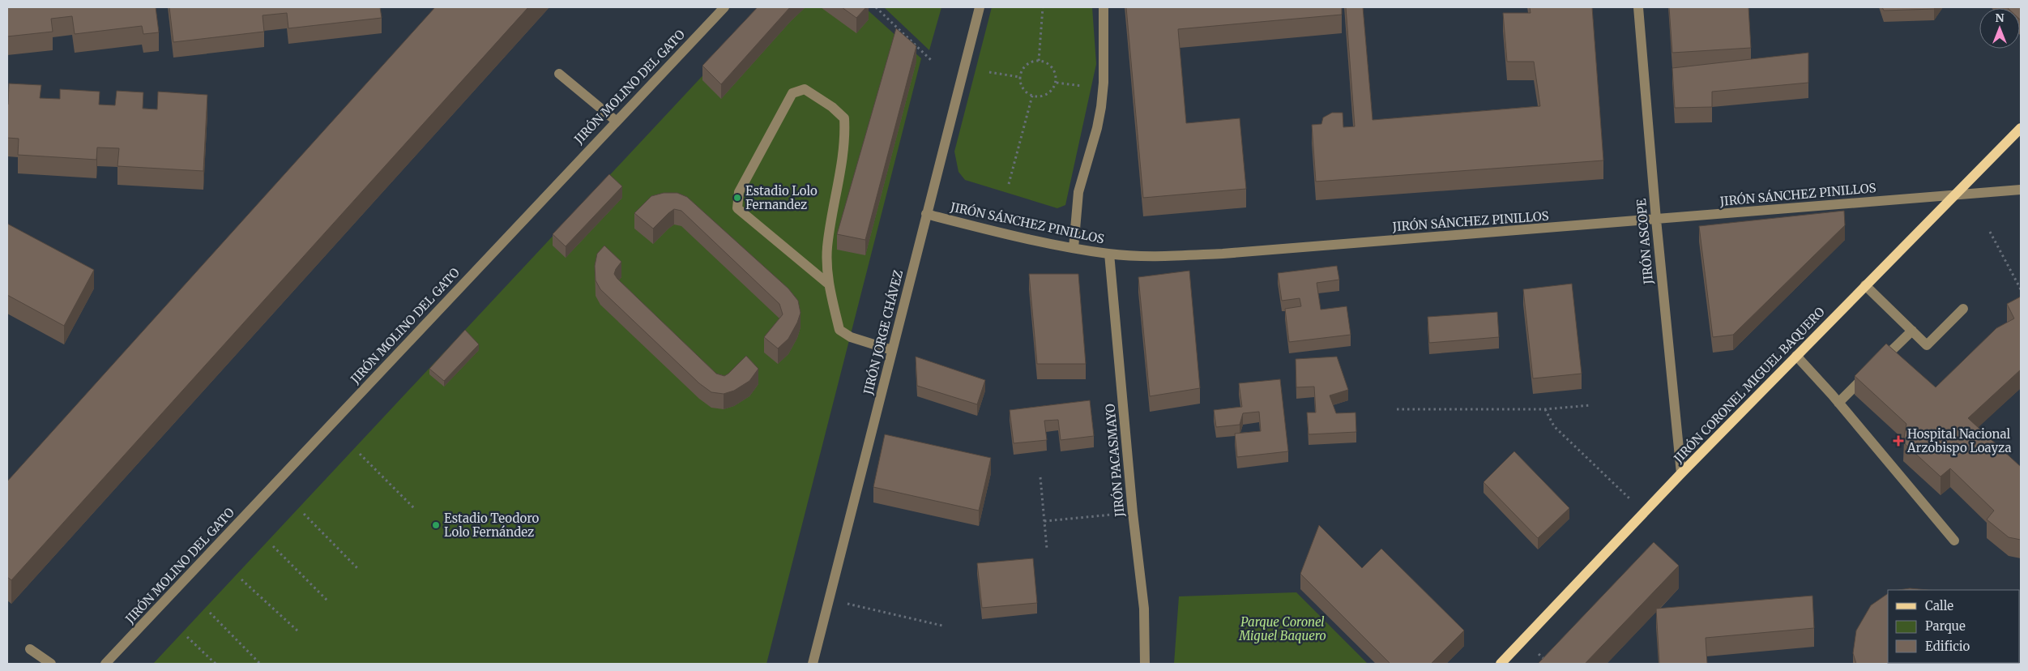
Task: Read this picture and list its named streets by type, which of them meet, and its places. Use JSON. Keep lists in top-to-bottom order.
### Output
{
  "streets": {
    "main road": ["JIRÓN CORONEL MIGUEL BAQUERO"],
    "street": [
      "JIRÓN MOLINO DEL GATO",
      "JIRÓN SÁNCHEZ PINILLOS",
      "JIRÓN ASCOPE",
      "JIRÓN JORGE CHÁVEZ",
      "JIRÓN PACASMAYO"
    ]
  },
  "crossings": [
    ["JIRÓN SÁNCHEZ PINILLOS", "JIRÓN ASCOPE"],
    ["JIRÓN SÁNCHEZ PINILLOS", "JIRÓN JORGE CHÁVEZ"],
    ["JIRÓN SÁNCHEZ PINILLOS", "JIRÓN CORONEL MIGUEL BAQUERO"],
    ["JIRÓN SÁNCHEZ PINILLOS", "JIRÓN PACASMAYO"],
    ["JIRÓN ASCOPE", "JIRÓN CORONEL MIGUEL BAQUERO"]
  ],
  "parks": ["Parque Coronel Miguel Baquero"],
  "places": {
    "other": ["Estadio Lolo Fernandez", "Estadio Teodoro Lolo Fernández"],
    "health": ["Hospital Nacional Arzobispo Loayza"]
  },
  "legend": ["Calle", "Parque", "Edificio"],
  "north": "top"
}
